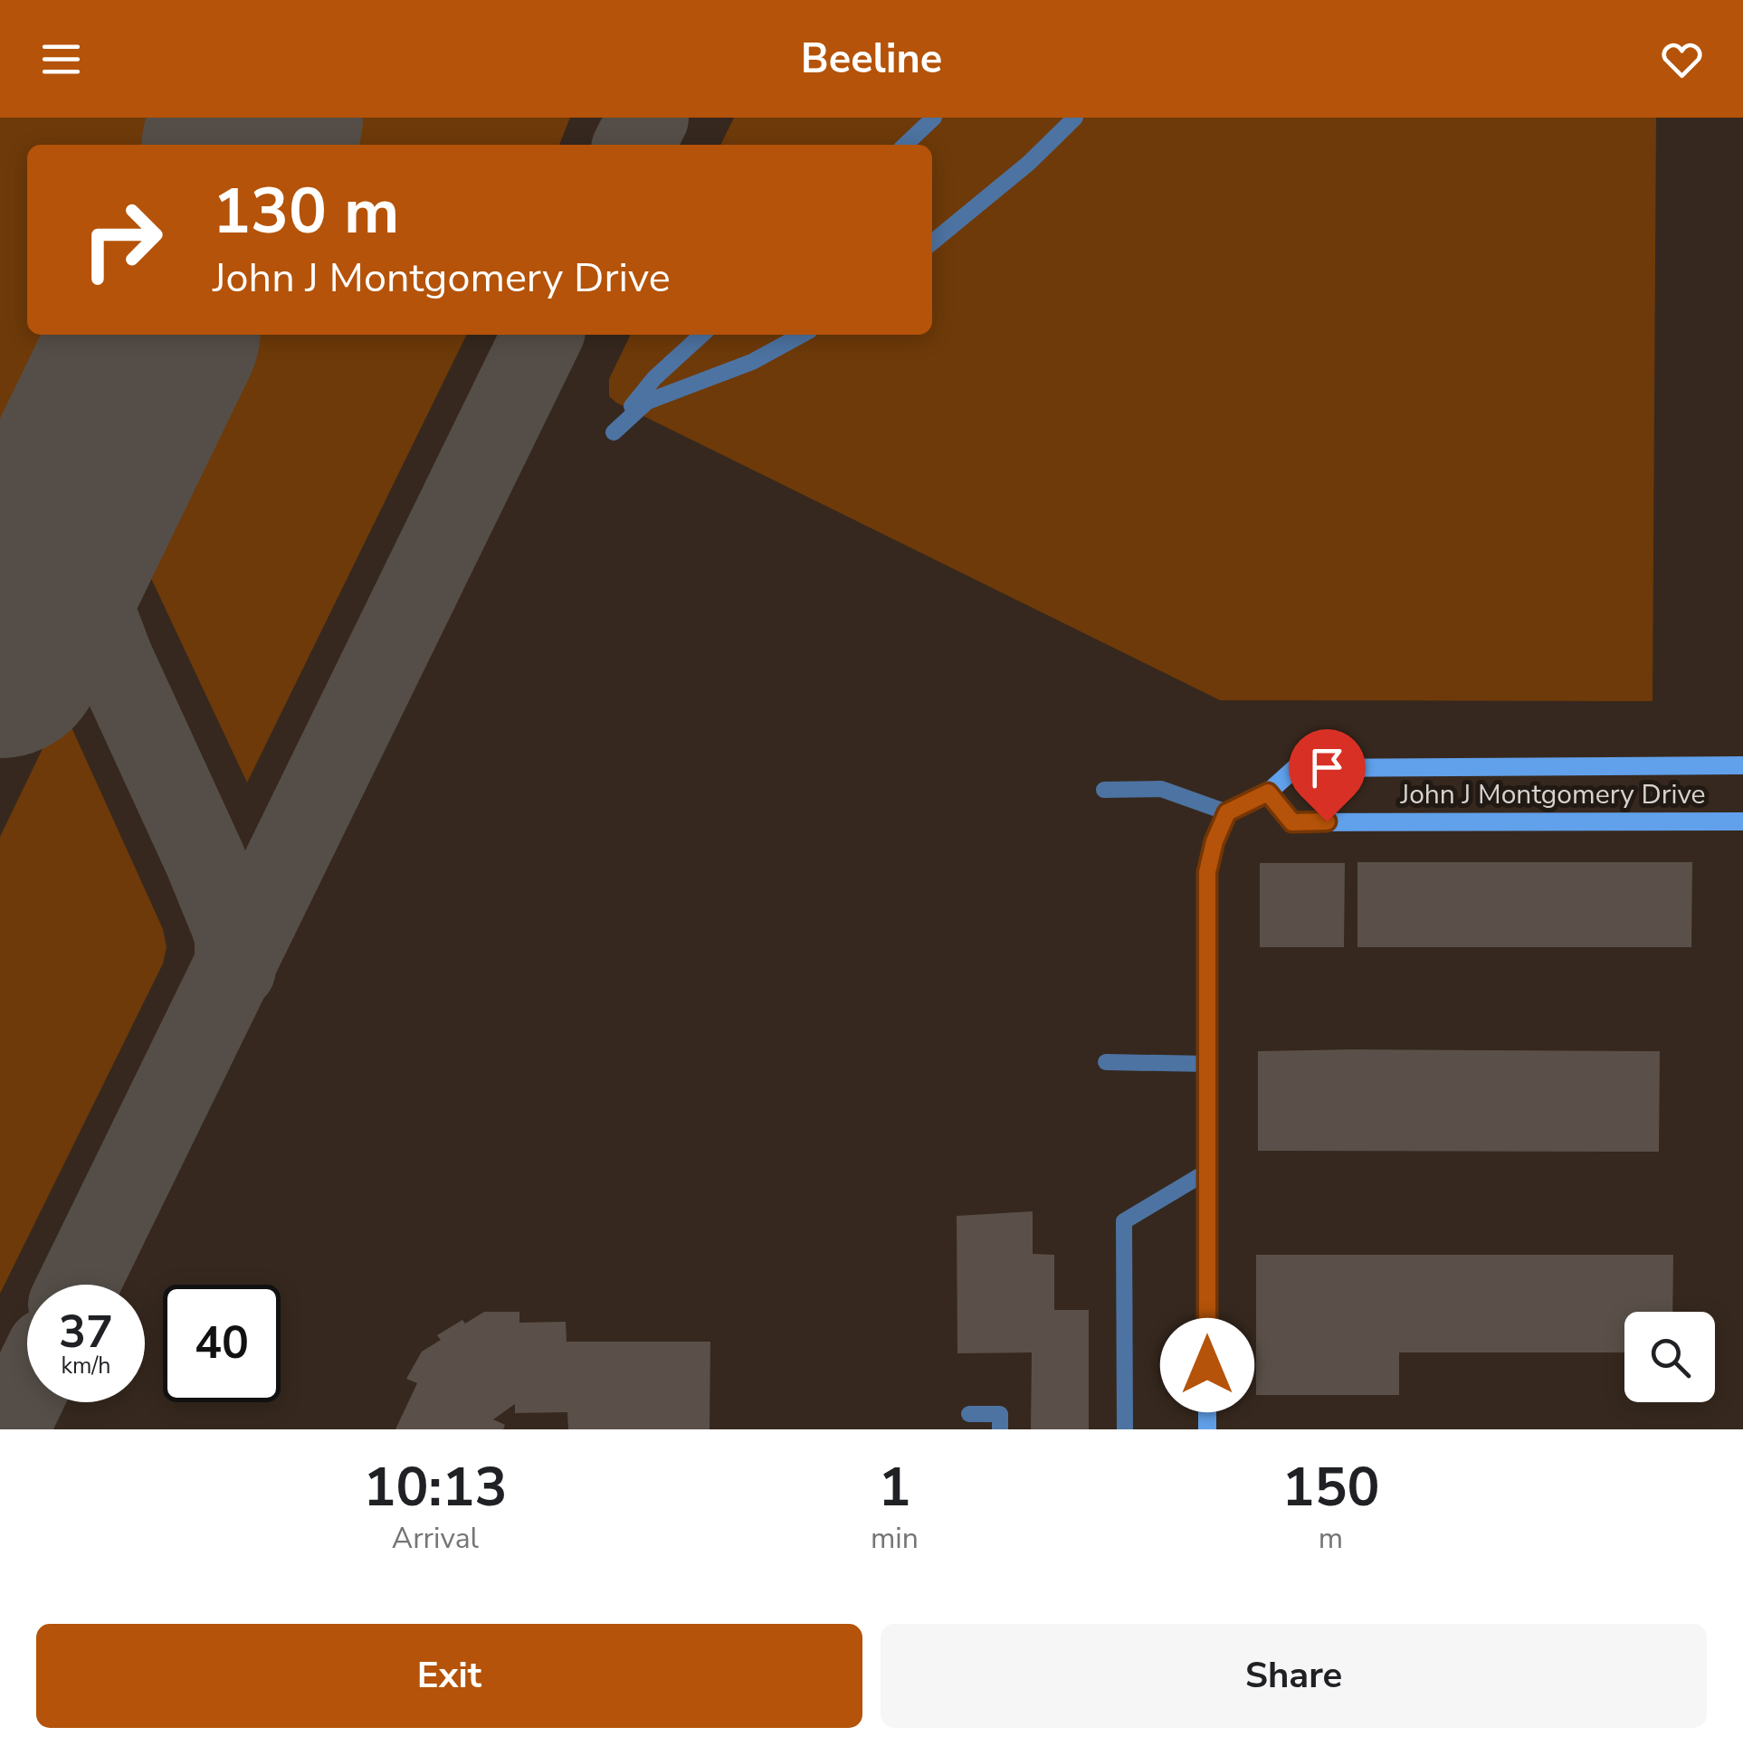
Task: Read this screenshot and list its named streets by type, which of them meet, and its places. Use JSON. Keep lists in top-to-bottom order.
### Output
{
  "streets": {
    "street": ["John J Montgomery Drive"]
  },
  "page": {
    "header": "Beeline",
    "turn": ["130 m", "John J Montgomery Drive"],
    "speed": "37 km/h",
    "limit": "40",
    "eta": [
      "10:13",
      "Arrival",
      "1",
      "min",
      "150",
      "m"
    ],
    "buttons": ["Exit", "Share"]
  }
}
